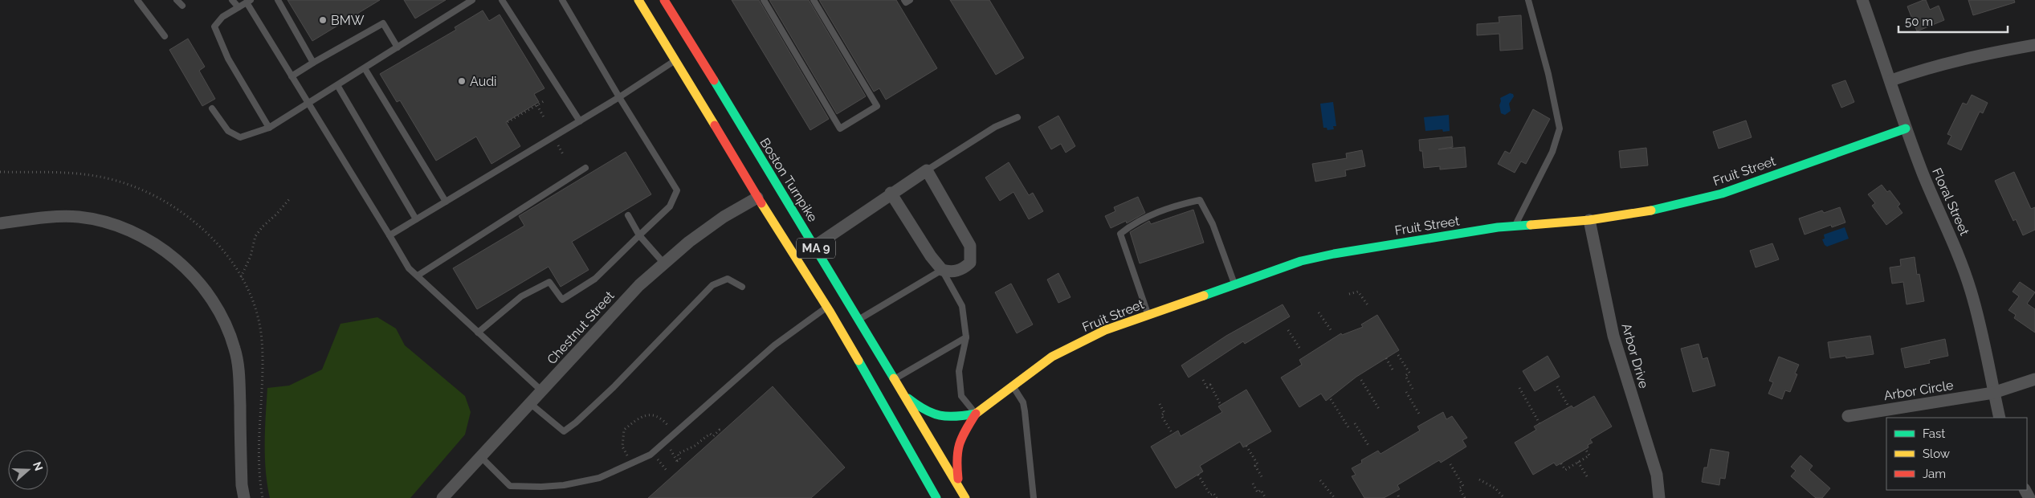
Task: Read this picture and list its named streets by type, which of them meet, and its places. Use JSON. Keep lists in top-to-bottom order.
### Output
{
  "streets": {
    "main road": ["Fruit Street", "Boston Turnpike", "MA 9"],
    "street": [
      "Floral Street",
      "Chestnut Street",
      "Arbor Drive",
      "Arbor Circle"
    ]
  },
  "crossings": [
    ["Fruit Street", "Floral Street"],
    ["Fruit Street", "Arbor Drive"],
    ["Floral Street", "Arbor Circle"],
    ["MA 9", "Chestnut Street"]
  ],
  "places": ["BMW", "Audi"],
  "legend": ["Fast", "Slow", "Jam"],
  "scale_bar": "50 m",
  "north": "right"
}
